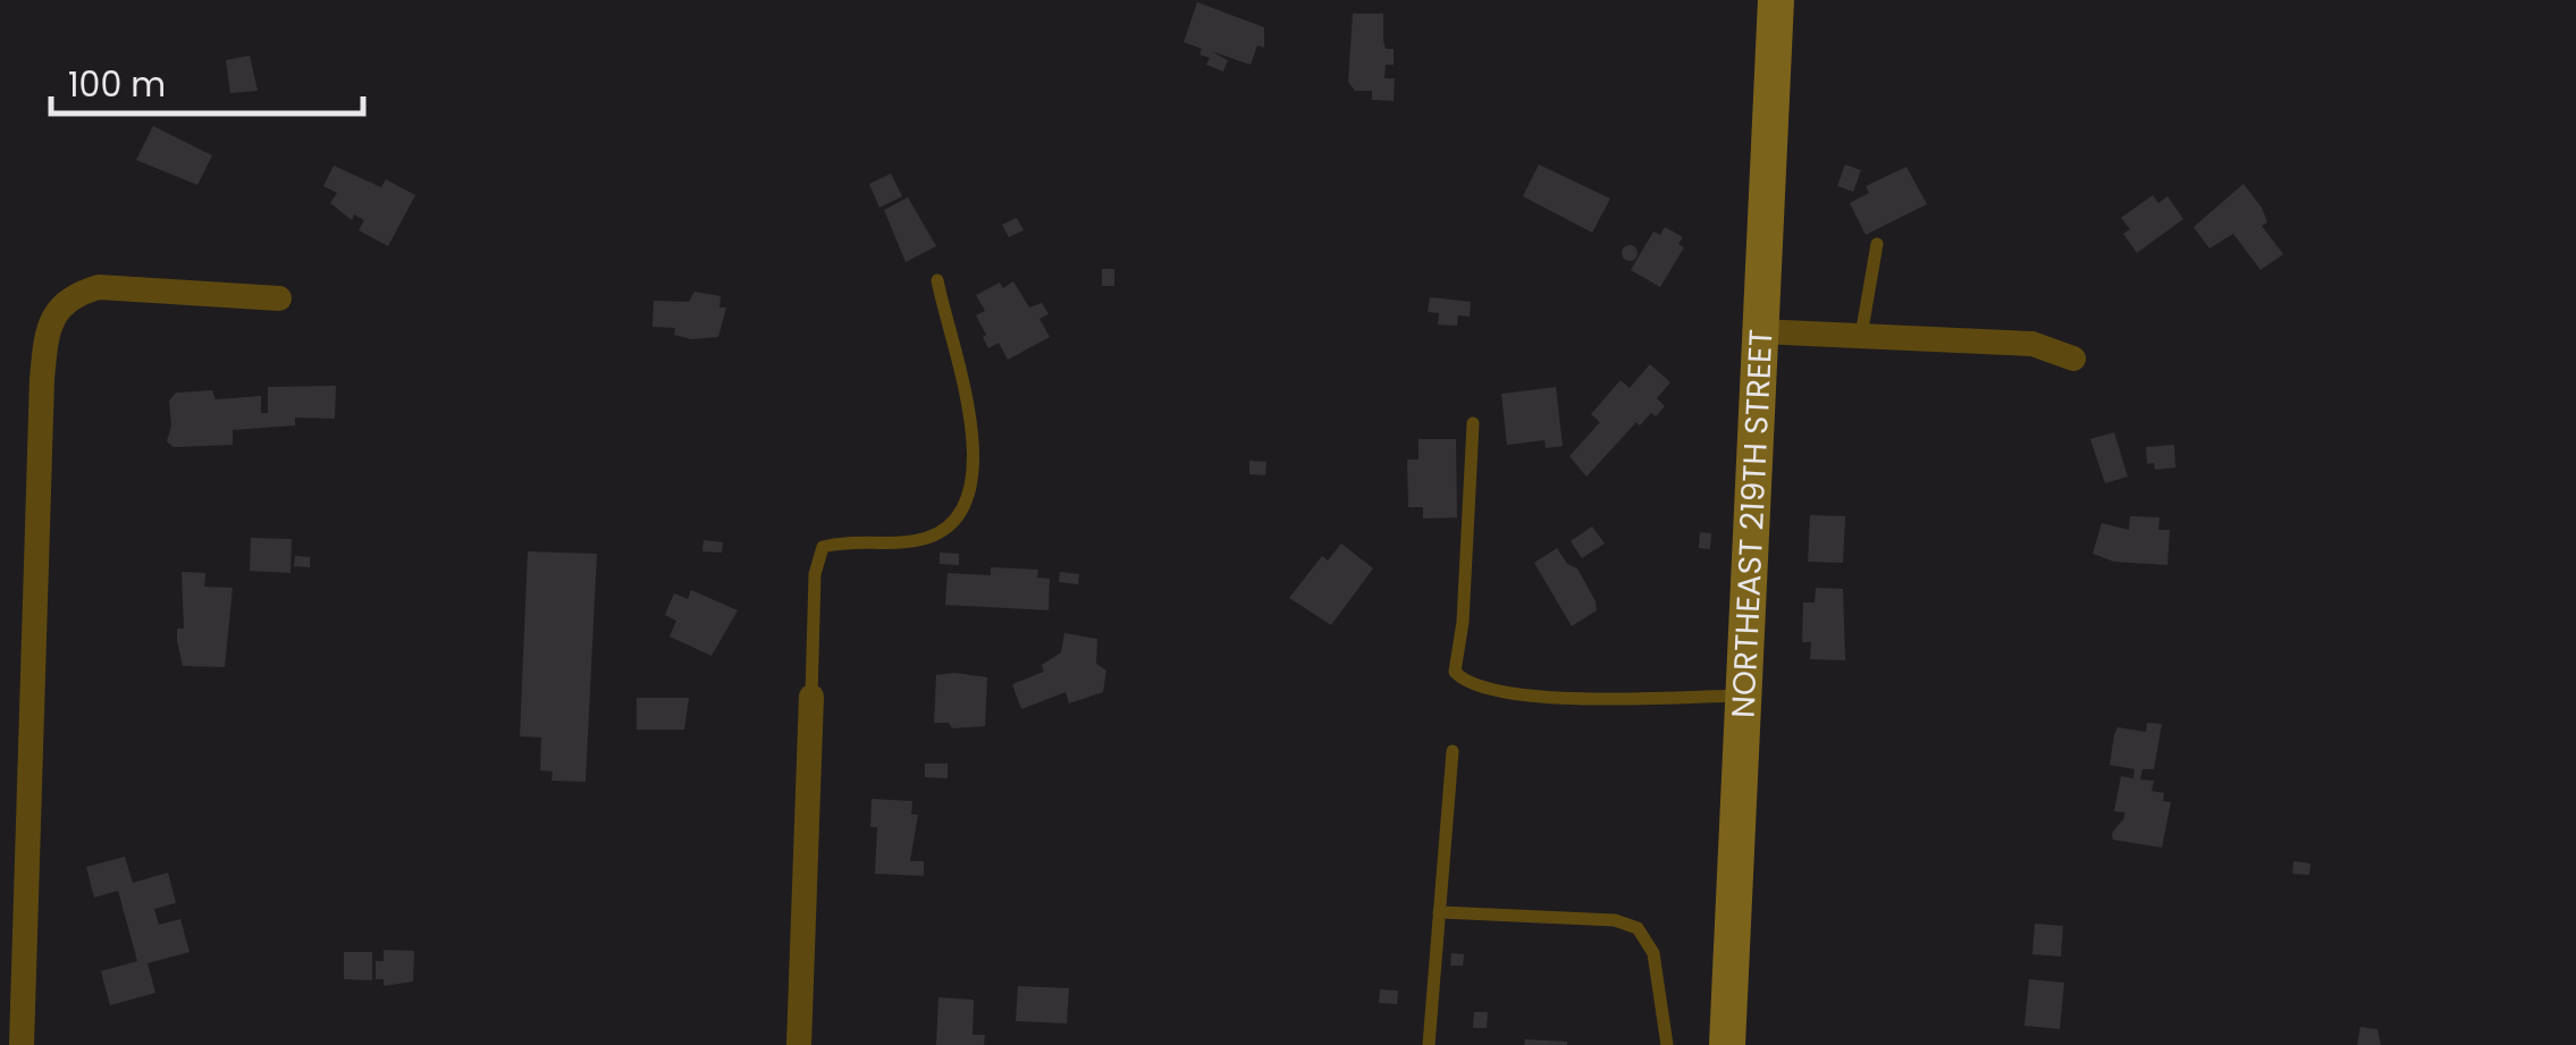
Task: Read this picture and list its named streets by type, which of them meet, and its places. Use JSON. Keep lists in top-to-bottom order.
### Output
{
  "streets": {
    "street": ["NORTHEAST 219TH STREET"]
  },
  "scale_bar": "100 m"
}
